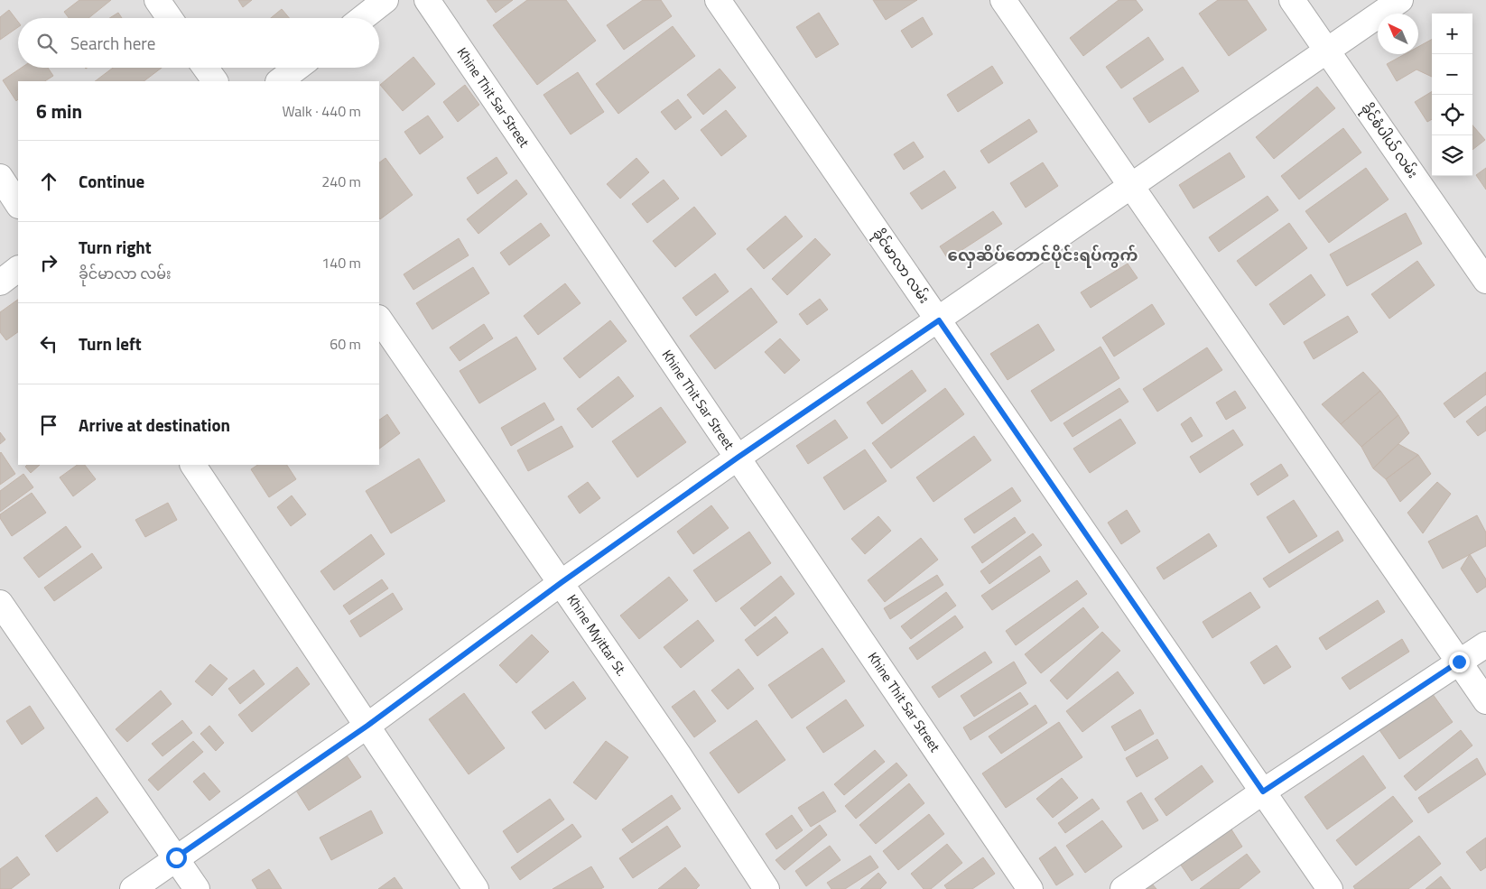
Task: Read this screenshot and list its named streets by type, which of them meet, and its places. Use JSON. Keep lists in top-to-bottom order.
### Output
{
  "streets": {
    "street": [
      "Khine Thit Sar Street",
      "ခိုင်စံပါယ် လမ်း",
      "ခိုင်မာလာ လမ်း",
      "Khine Myittar St."
    ]
  },
  "districts": ["လှေဆိပ်တောင်ပိုင်းရပ်ကွက်"],
  "north": "top left",
  "page": {
    "map_buttons": ["+", "−"],
    "search": "Search here",
    "heading": ["6 min", "Walk · 440 m"],
    "list": [
      ["Continue", "240 m"],
      ["Turn right", "ခိုင်မာလာ လမ်း", "140 m"],
      ["Turn left", "60 m"],
      "Arrive at destination"
    ]
  }
}
